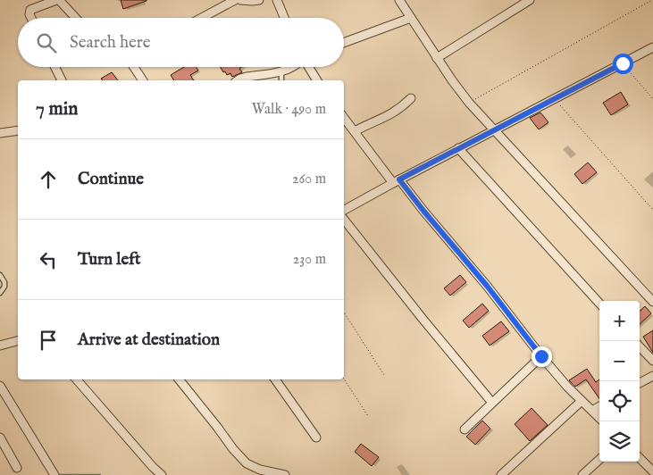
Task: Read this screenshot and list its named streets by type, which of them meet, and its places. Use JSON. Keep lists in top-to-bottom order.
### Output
{
  "page": {
    "search": "Search here",
    "heading": ["7 min", "Walk · 490 m"],
    "list": [
      ["Continue", "260 m"],
      ["Turn left", "230 m"],
      "Arrive at destination"
    ],
    "map_buttons": ["+", "−"]
  }
}
